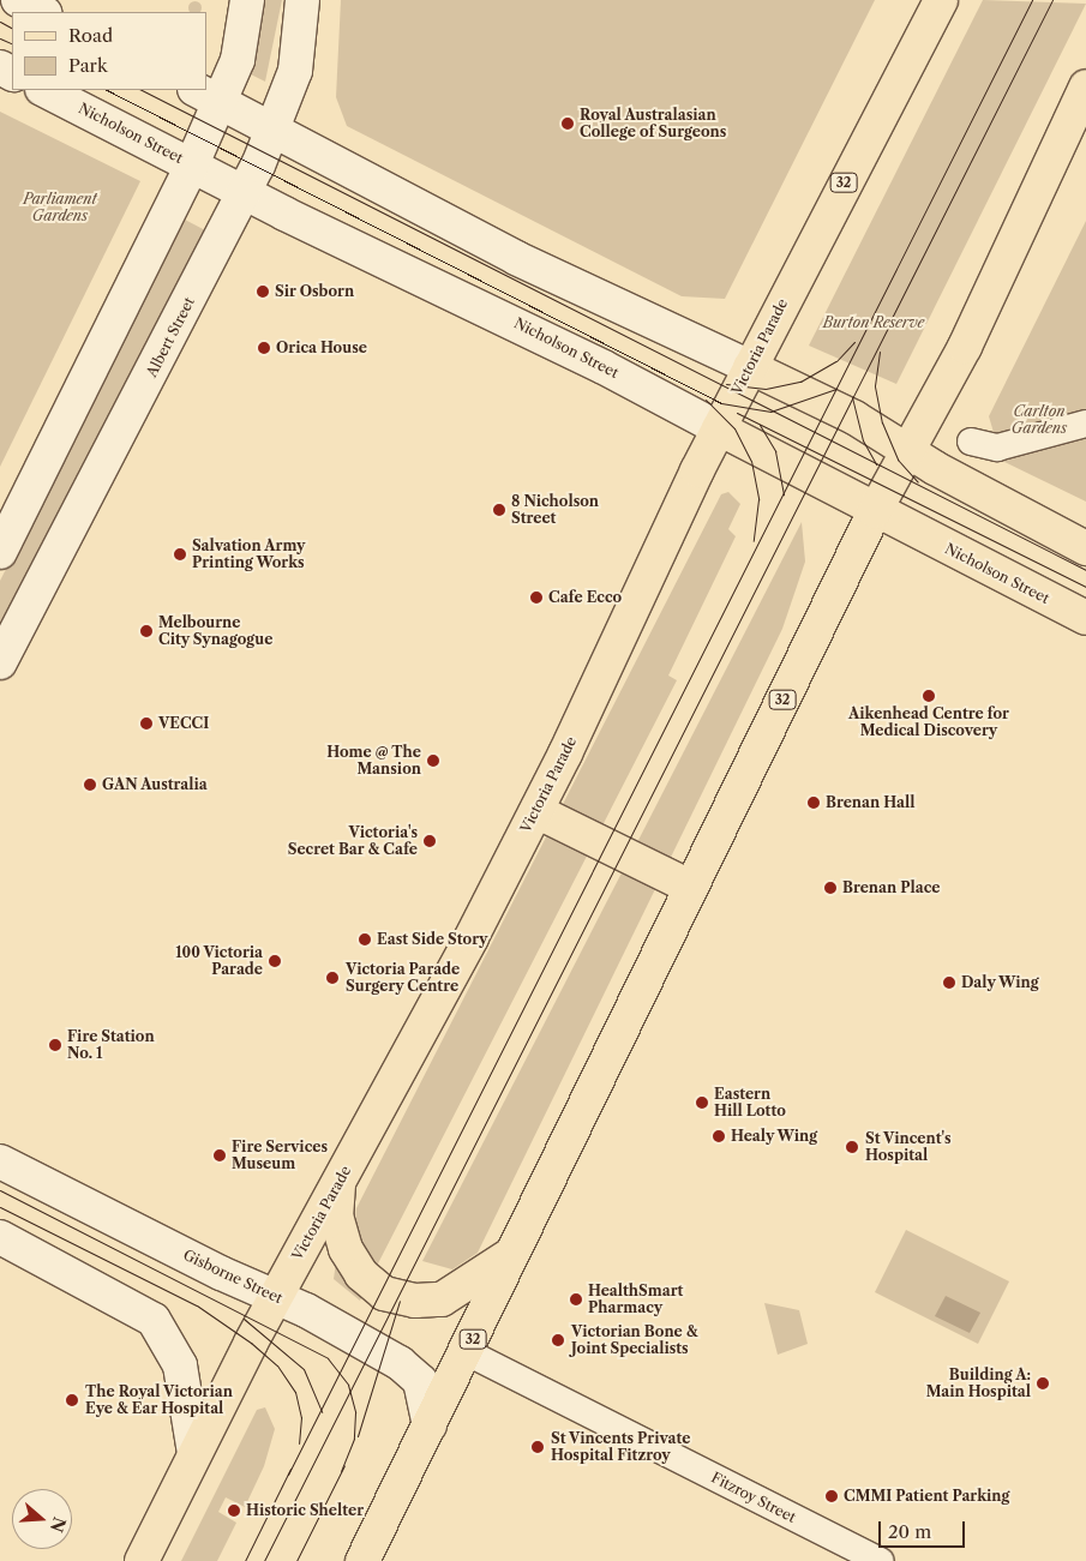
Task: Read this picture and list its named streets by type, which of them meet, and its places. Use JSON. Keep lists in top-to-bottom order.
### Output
{
  "streets": {
    "main road": ["Nicholson Street", "32", "Victoria Parade"],
    "street": ["Albert Street", "Gisborne Street", "Fitzroy Street"]
  },
  "crossings": [
    ["Nicholson Street", "32"],
    ["Nicholson Street", "Albert Street"],
    ["Nicholson Street", "Victoria Parade"],
    ["32", "Gisborne Street"],
    ["32", "Fitzroy Street"],
    ["Victoria Parade", "Gisborne Street"]
  ],
  "parks": ["Parliament Gardens", "Burton Reserve", "Carlton Gardens"],
  "places": [
    "Royal Australasian College of Surgeons",
    "Sir Osborn",
    "Orica House",
    "8 Nicholson Street",
    "Salvation Army Printing Works",
    "Cafe Ecco",
    "Melbourne City Synagogue",
    "Aikenhead Centre for Medical Discovery",
    "VECCI",
    "Home @ The Mansion",
    "GAN Australia",
    "Brenan Hall",
    "Victoria's Secret Bar & Cafe",
    "Brenan Place",
    "East Side Story",
    "100 Victoria Parade",
    "Victoria Parade Surgery Centre",
    "Daly Wing",
    "Fire Station No. 1",
    "Eastern Hill Lotto",
    "Healy Wing",
    "St Vincent's Hospital",
    "Fire Services Museum",
    "HealthSmart Pharmacy",
    "Victorian Bone & Joint Specialists",
    "Building A: Main Hospital",
    "The Royal Victorian Eye & Ear Hospital",
    "St Vincents Private Hospital Fitzroy",
    "CMMI Patient Parking",
    "Historic Shelter"
  ],
  "legend": ["Road", "Park"],
  "scale_bar": "20 m",
  "north": "right"
}
